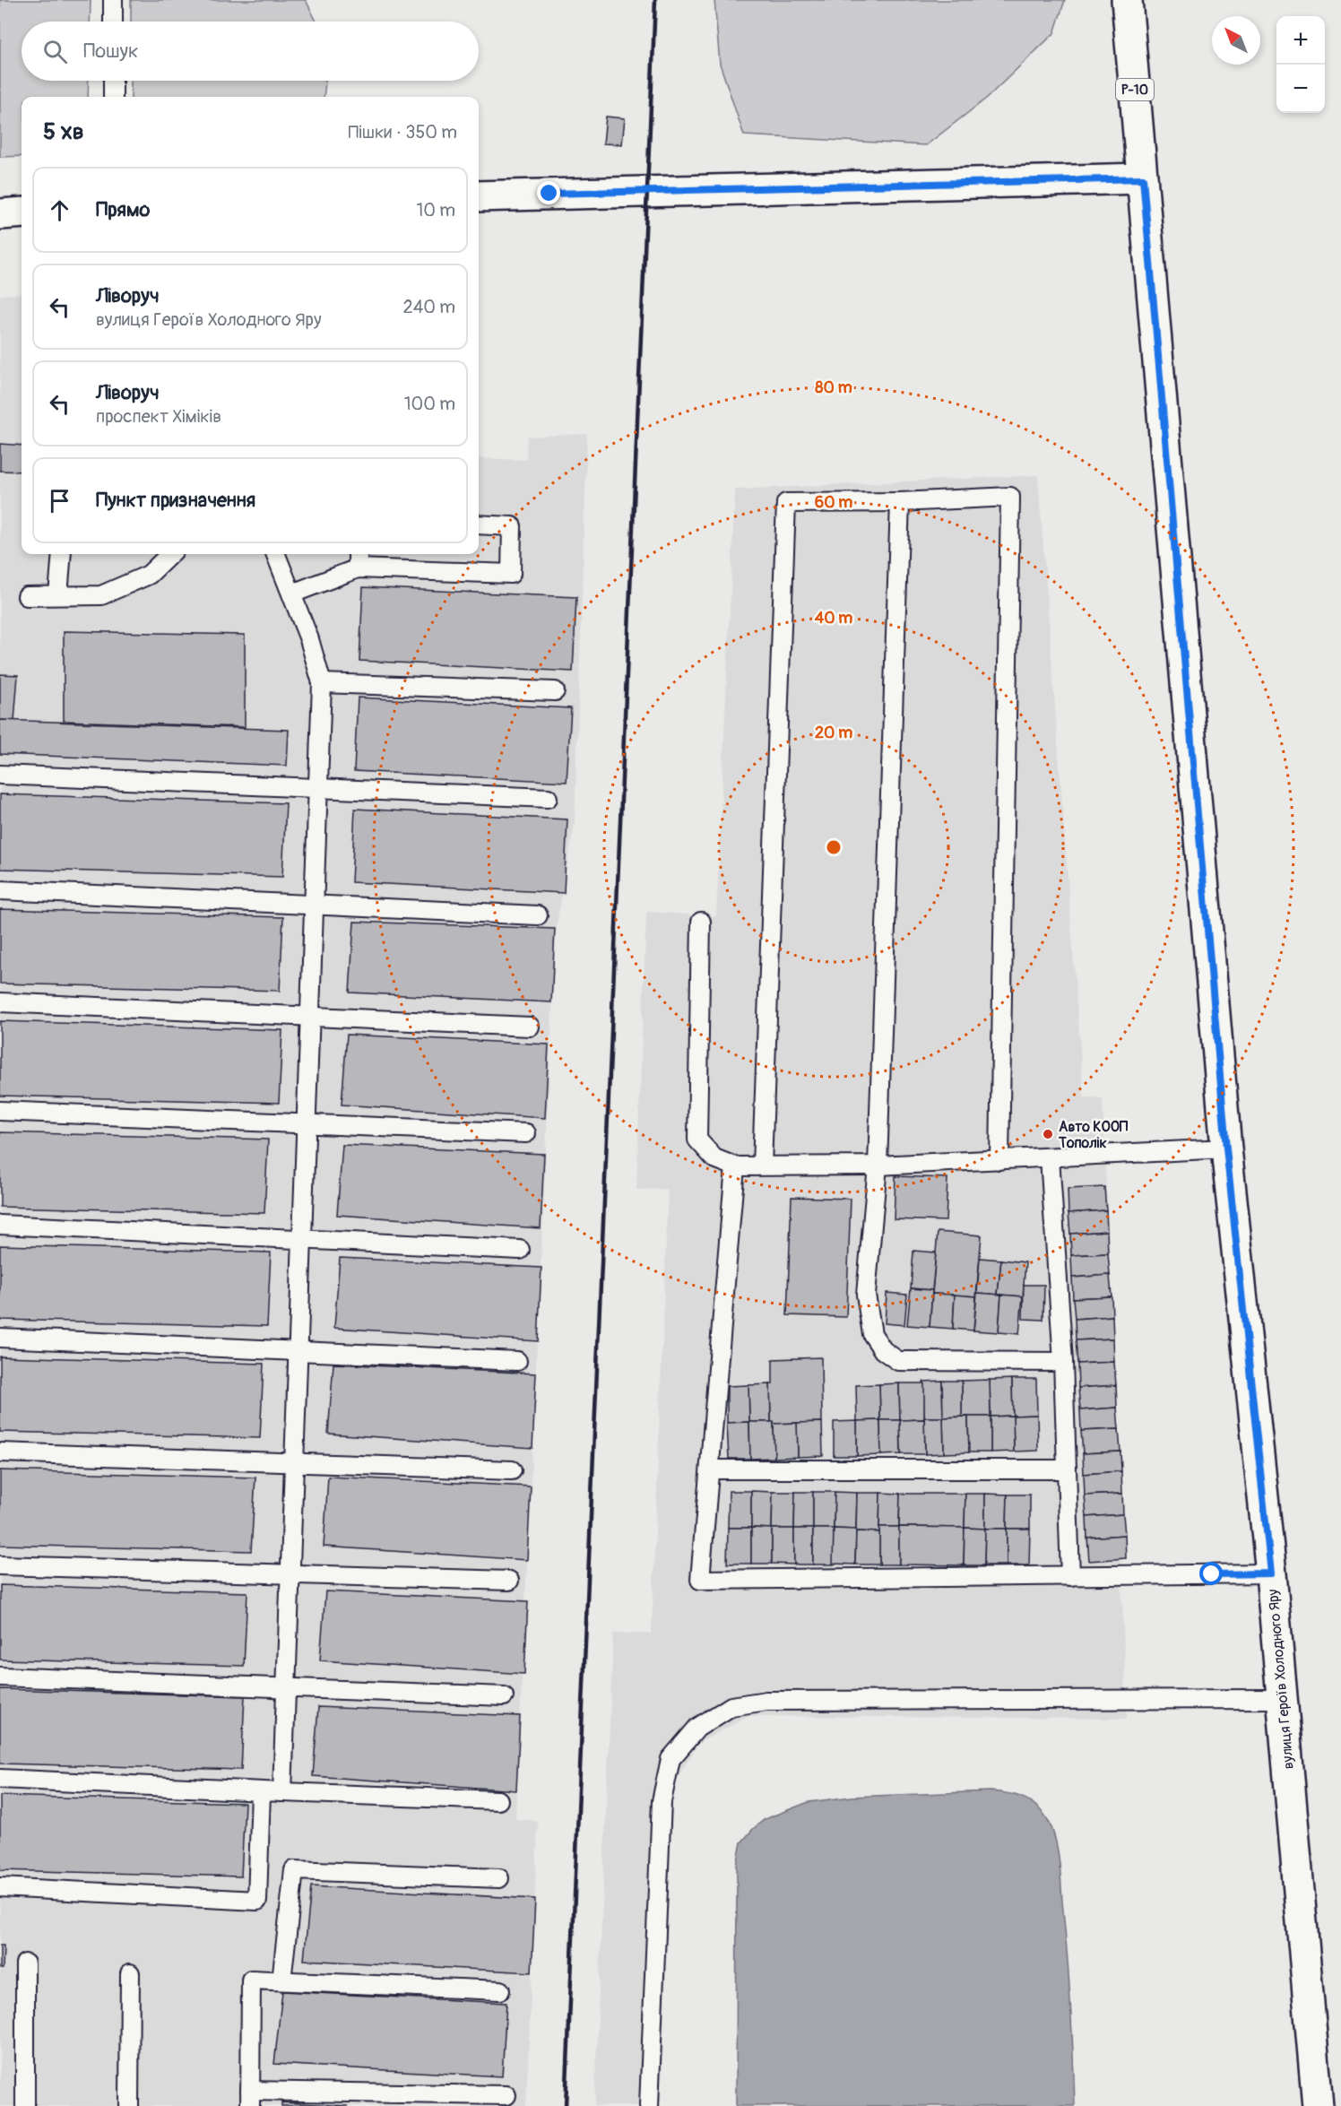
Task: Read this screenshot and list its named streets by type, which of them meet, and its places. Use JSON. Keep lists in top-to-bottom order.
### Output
{
  "streets": {
    "main road": ["Р-10", "вулиця Героїв Холодного Яру"]
  },
  "places": ["Авто КООП Тополік"],
  "north": "top left",
  "page": {
    "map_buttons": ["+", "−"],
    "search": "Пошук",
    "heading": ["5 хв", "Пішки · 350 m"],
    "list": [
      ["Прямо", "10 m"],
      ["Ліворуч", "вулиця Героїв Холодного Яру", "240 m"],
      ["Ліворуч", "проспект Хіміків", "100 m"],
      "Пункт призначення"
    ]
  },
  "rings": [
    "80 m",
    "60 m",
    "40 m",
    "20 m"
  ]
}
